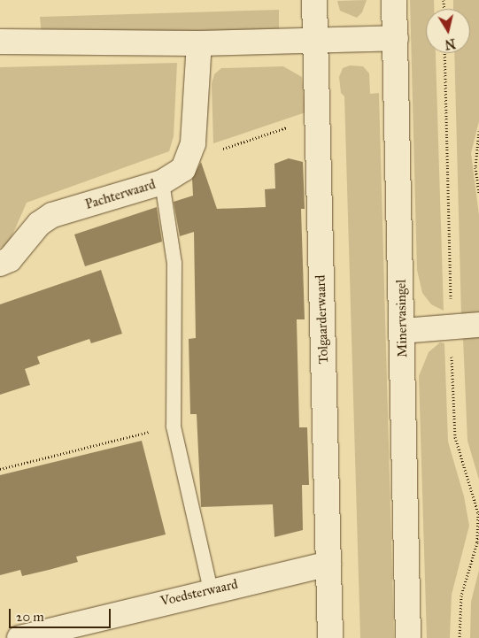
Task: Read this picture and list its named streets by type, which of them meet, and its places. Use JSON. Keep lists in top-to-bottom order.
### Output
{
  "streets": {
    "street": [
      "Pachterwaard",
      "Minervasingel",
      "Tolgaarderwaard",
      "Voedsterwaard"
    ]
  },
  "crossings": [
    ["Tolgaarderwaard", "Voedsterwaard"]
  ],
  "scale_bar": "20 m",
  "north": "bottom"
}
